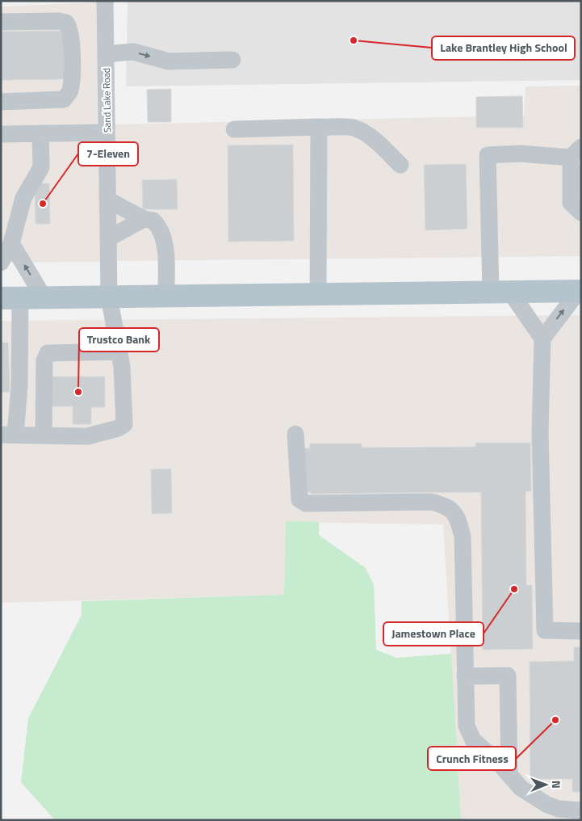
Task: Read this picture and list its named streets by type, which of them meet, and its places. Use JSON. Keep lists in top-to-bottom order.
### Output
{
  "streets": {
    "street": ["Sand Lake Road"]
  },
  "places": [
    "Lake Brantley High School",
    "7-Eleven",
    "Trustco Bank",
    "Jamestown Place",
    "Crunch Fitness"
  ],
  "north": "right"
}
